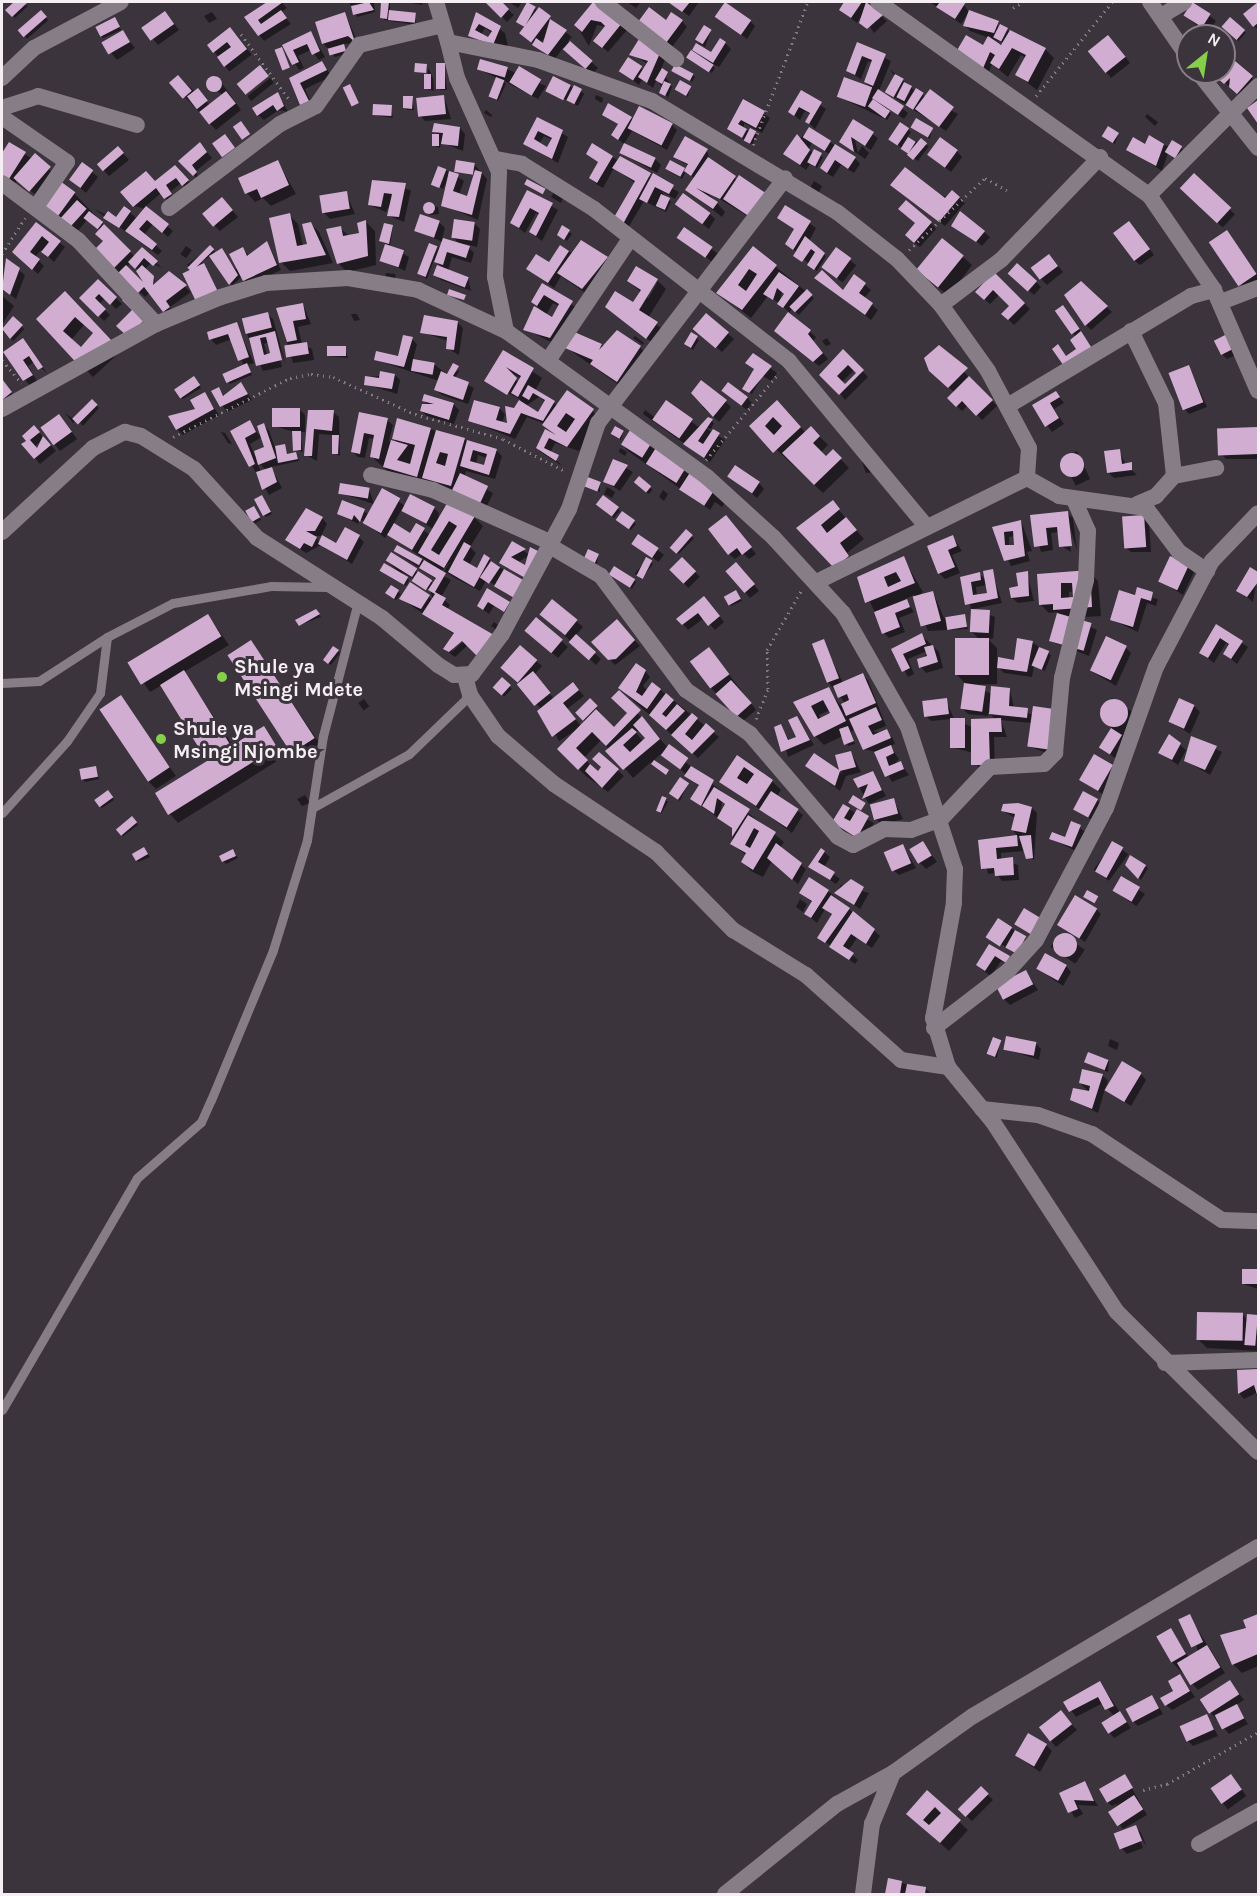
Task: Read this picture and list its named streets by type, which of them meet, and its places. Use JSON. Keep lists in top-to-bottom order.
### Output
{
  "places": ["Shule ya Msingi Mdete", "Shule ya Msingi Njombe"],
  "north": "top right"
}
